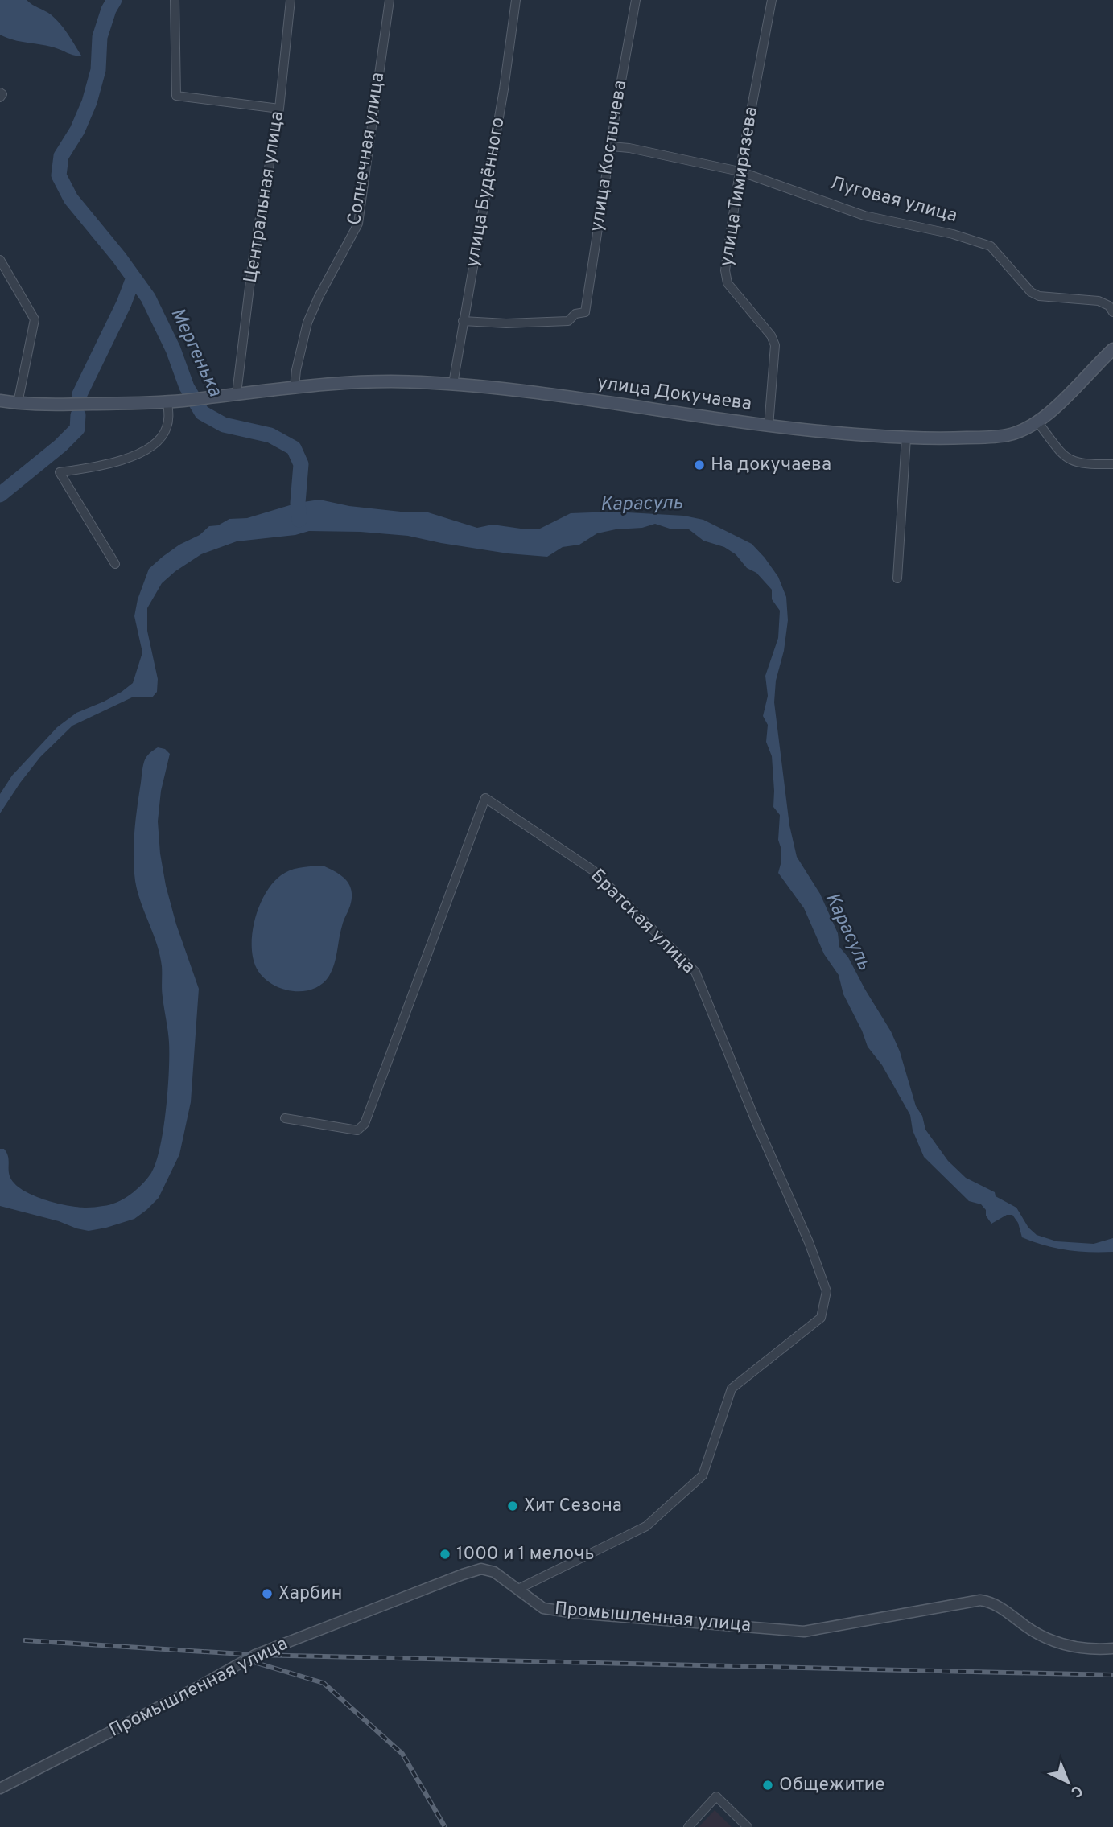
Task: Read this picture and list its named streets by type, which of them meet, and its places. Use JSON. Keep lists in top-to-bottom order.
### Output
{
  "streets": {
    "main road": ["улица Докучаева"],
    "street": [
      "Солнечная улица",
      "улица Костычева",
      "улица Тимирязева",
      "улица Будённого",
      "Центральная улица",
      "Луговая улица",
      "Братская улица",
      "Промышленная улица"
    ]
  },
  "crossings": [
    ["Солнечная улица", "улица Докучаева"],
    ["улица Костычева", "улица Будённого"],
    ["улица Костычева", "Луговая улица"],
    ["улица Тимирязева", "Луговая улица"],
    ["улица Тимирязева", "улица Докучаева"],
    ["улица Будённого", "улица Докучаева"],
    ["Центральная улица", "улица Докучаева"],
    ["Братская улица", "Промышленная улица"]
  ],
  "water": ["Мергенька", "Карасуль"],
  "places": [
    "На докучаева",
    "Хит Сезона",
    "1000 и 1 мелочь",
    "Харбин",
    "Общежитие"
  ],
  "north": "bottom right"
}
